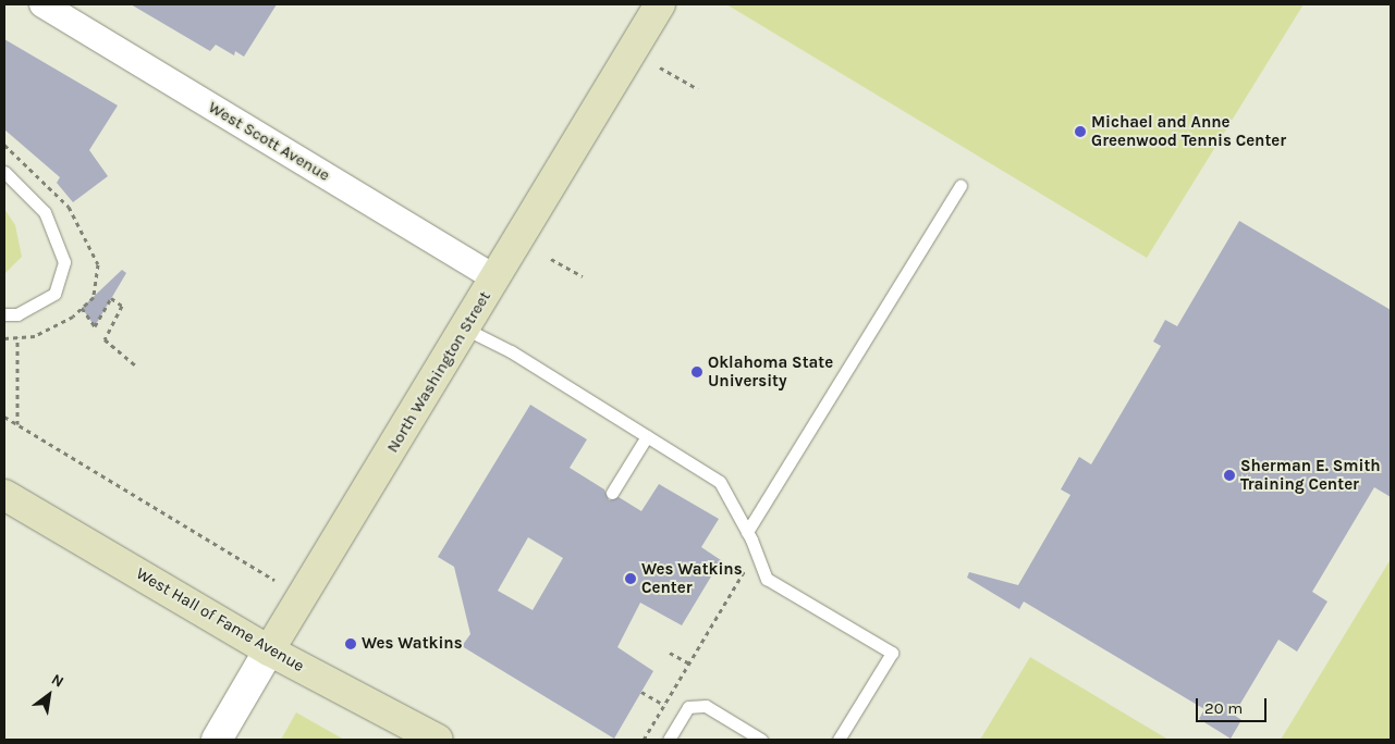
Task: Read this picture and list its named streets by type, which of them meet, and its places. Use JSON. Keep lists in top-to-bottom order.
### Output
{
  "streets": {
    "main road": ["North Washington Street", "West Hall of Fame Avenue"],
    "street": ["West Scott Avenue"]
  },
  "crossings": [
    ["West Scott Avenue", "North Washington Street"],
    ["North Washington Street", "West Hall of Fame Avenue"]
  ],
  "places": [
    "Michael and Anne Greenwood Tennis Center",
    "Oklahoma State University",
    "Sherman E. Smith Training Center",
    "Wes Watkins Center",
    "Wes Watkins"
  ],
  "scale_bar": "20 m",
  "north": "top right"
}
